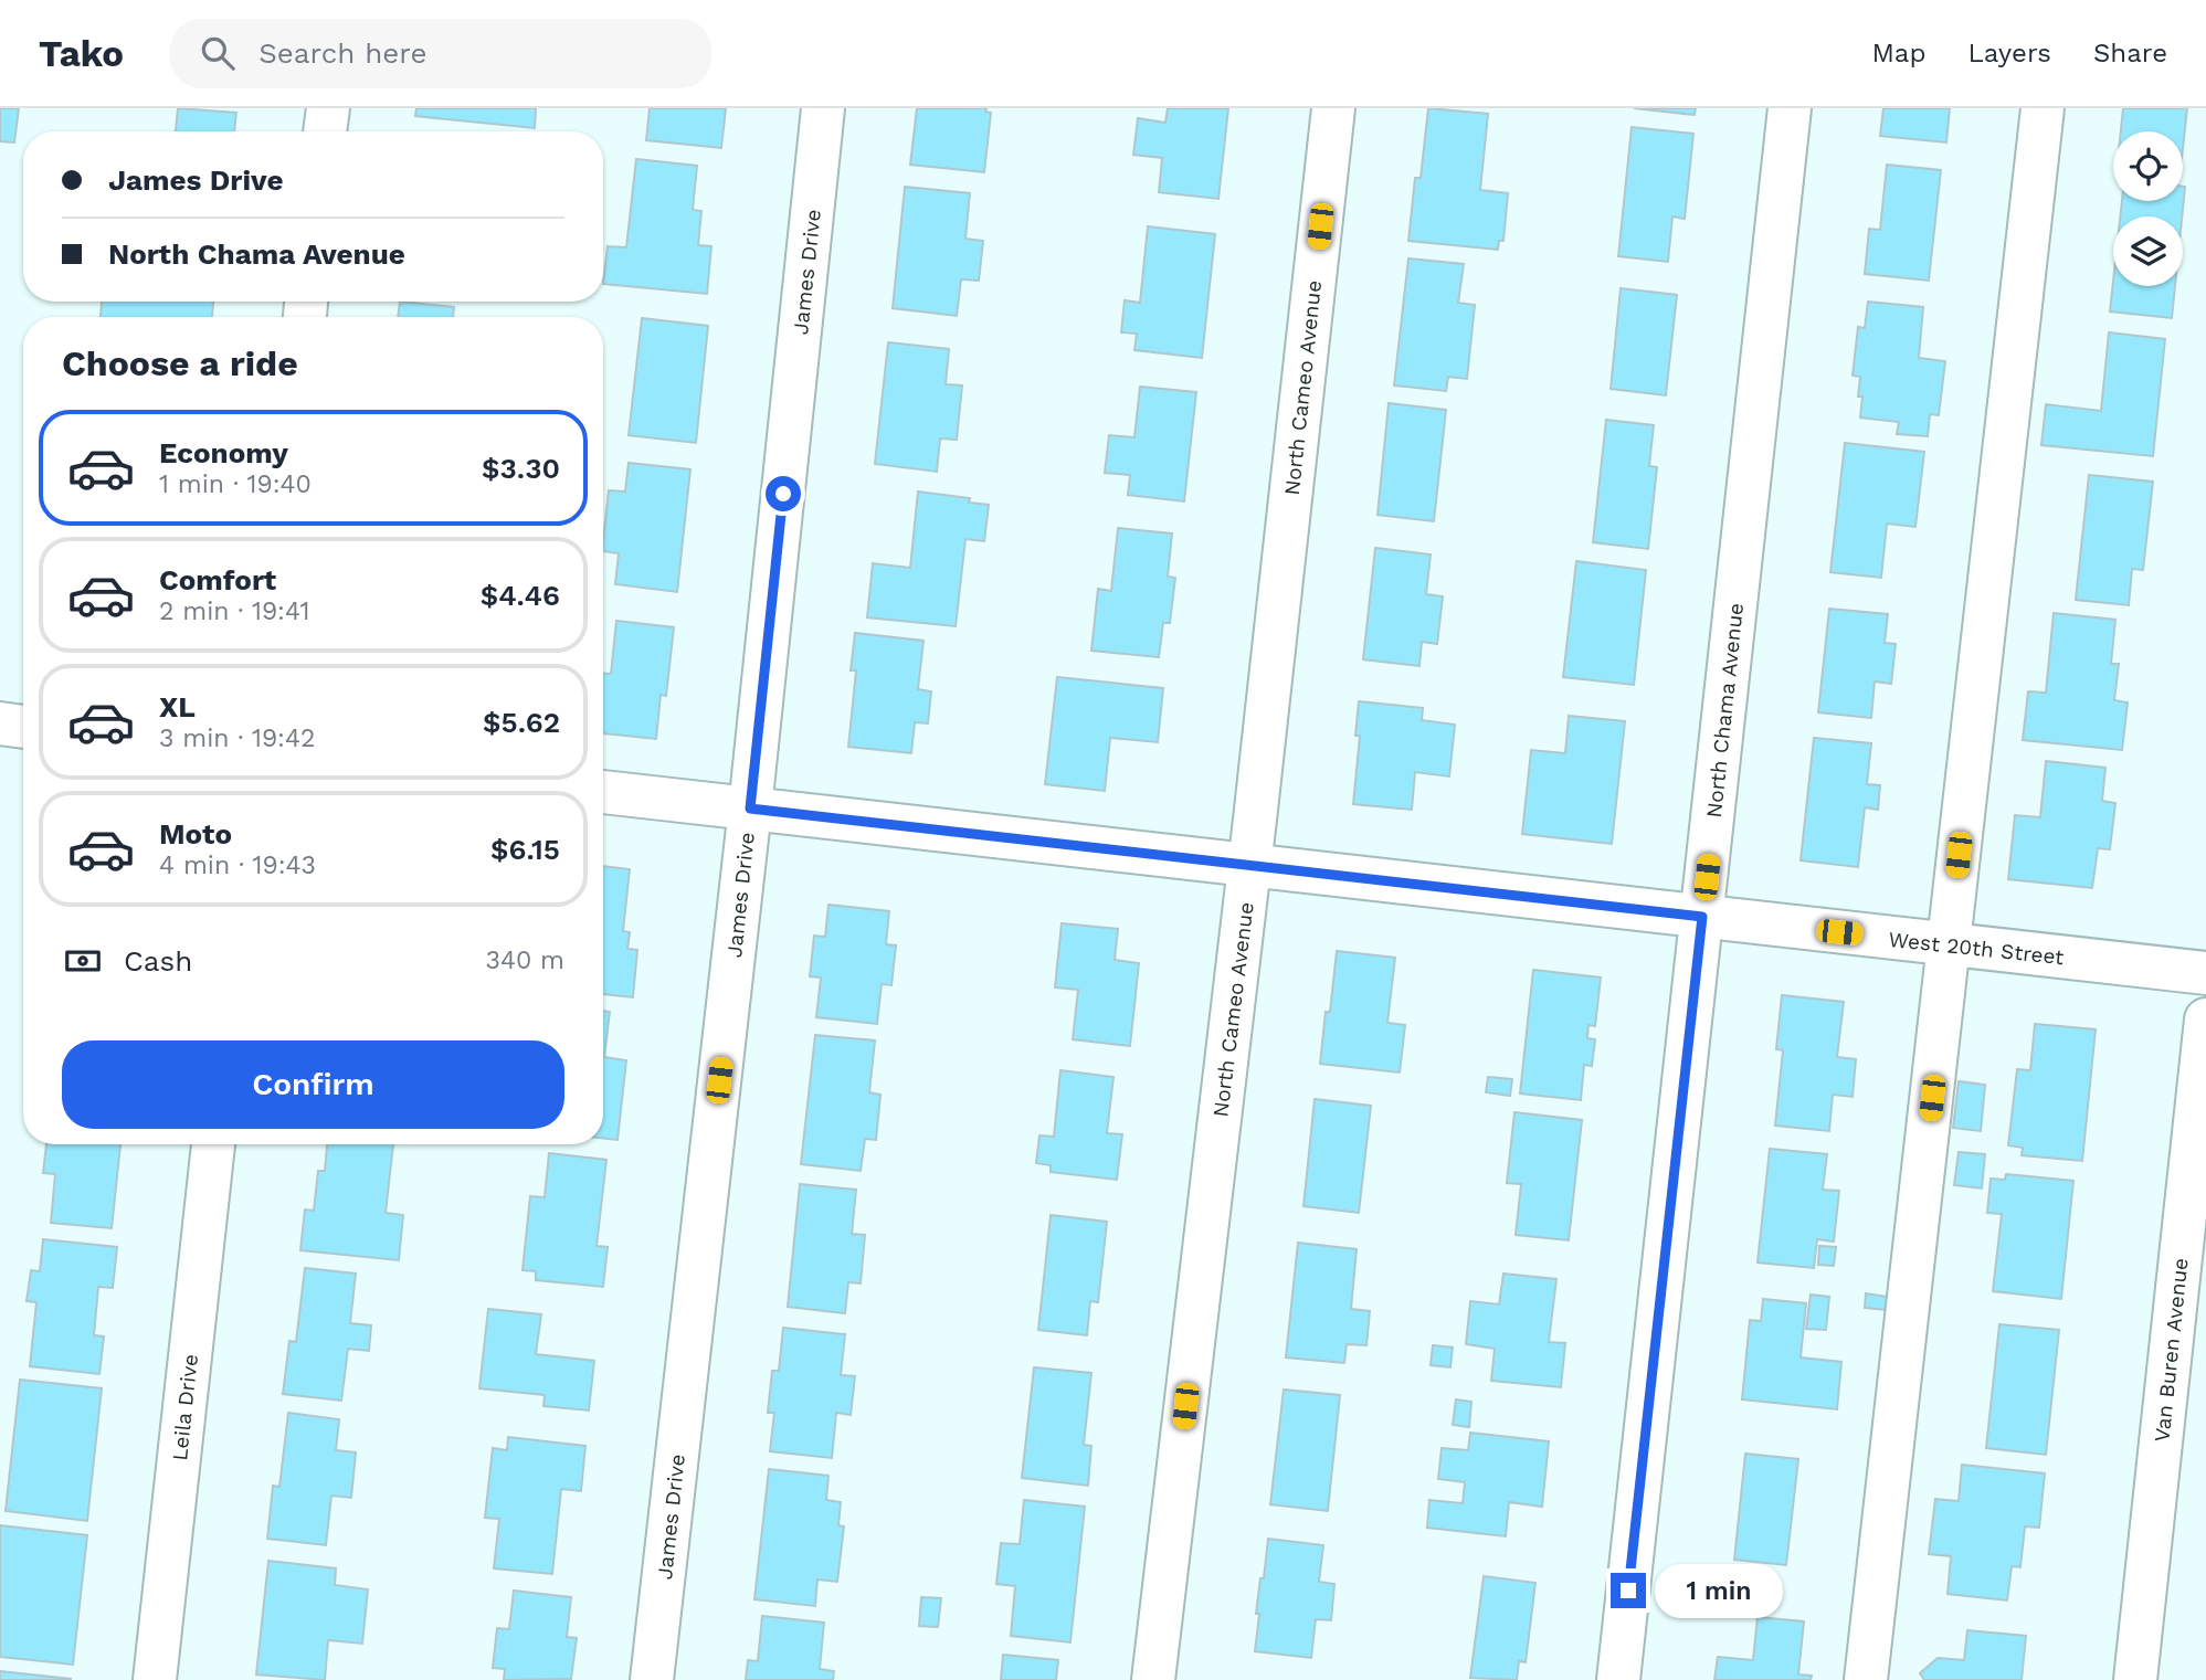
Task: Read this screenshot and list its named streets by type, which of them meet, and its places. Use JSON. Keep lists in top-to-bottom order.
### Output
{
  "streets": {
    "street": [
      "James Drive",
      "North Cameo Avenue",
      "North Chama Avenue",
      "West 20th Street",
      "Van Buren Avenue",
      "Leila Drive"
    ]
  },
  "crossings": [
    ["James Drive", "West 20th Street"],
    ["North Cameo Avenue", "West 20th Street"],
    ["North Chama Avenue", "West 20th Street"]
  ],
  "page": {
    "header": "Tako",
    "search": "Search here",
    "nav": ["Map", "Layers", "Share"],
    "banner": ["James Drive", "North Chama Avenue"],
    "heading": "Choose a ride",
    "list": [
      {
        "name": "Economy",
        "note": "1 min · 19:40",
        "value": "$3.30"
      },
      {
        "name": "Comfort",
        "note": "2 min · 19:41",
        "value": "$4.46"
      },
      {
        "name": "XL",
        "note": "3 min · 19:42",
        "value": "$5.62"
      },
      {
        "name": "Moto",
        "note": "4 min · 19:43",
        "value": "$6.15"
      }
    ],
    "pay": ["Cash", "340 m"],
    "buttons": "Confirm",
    "bubble": "1 min"
  }
}
